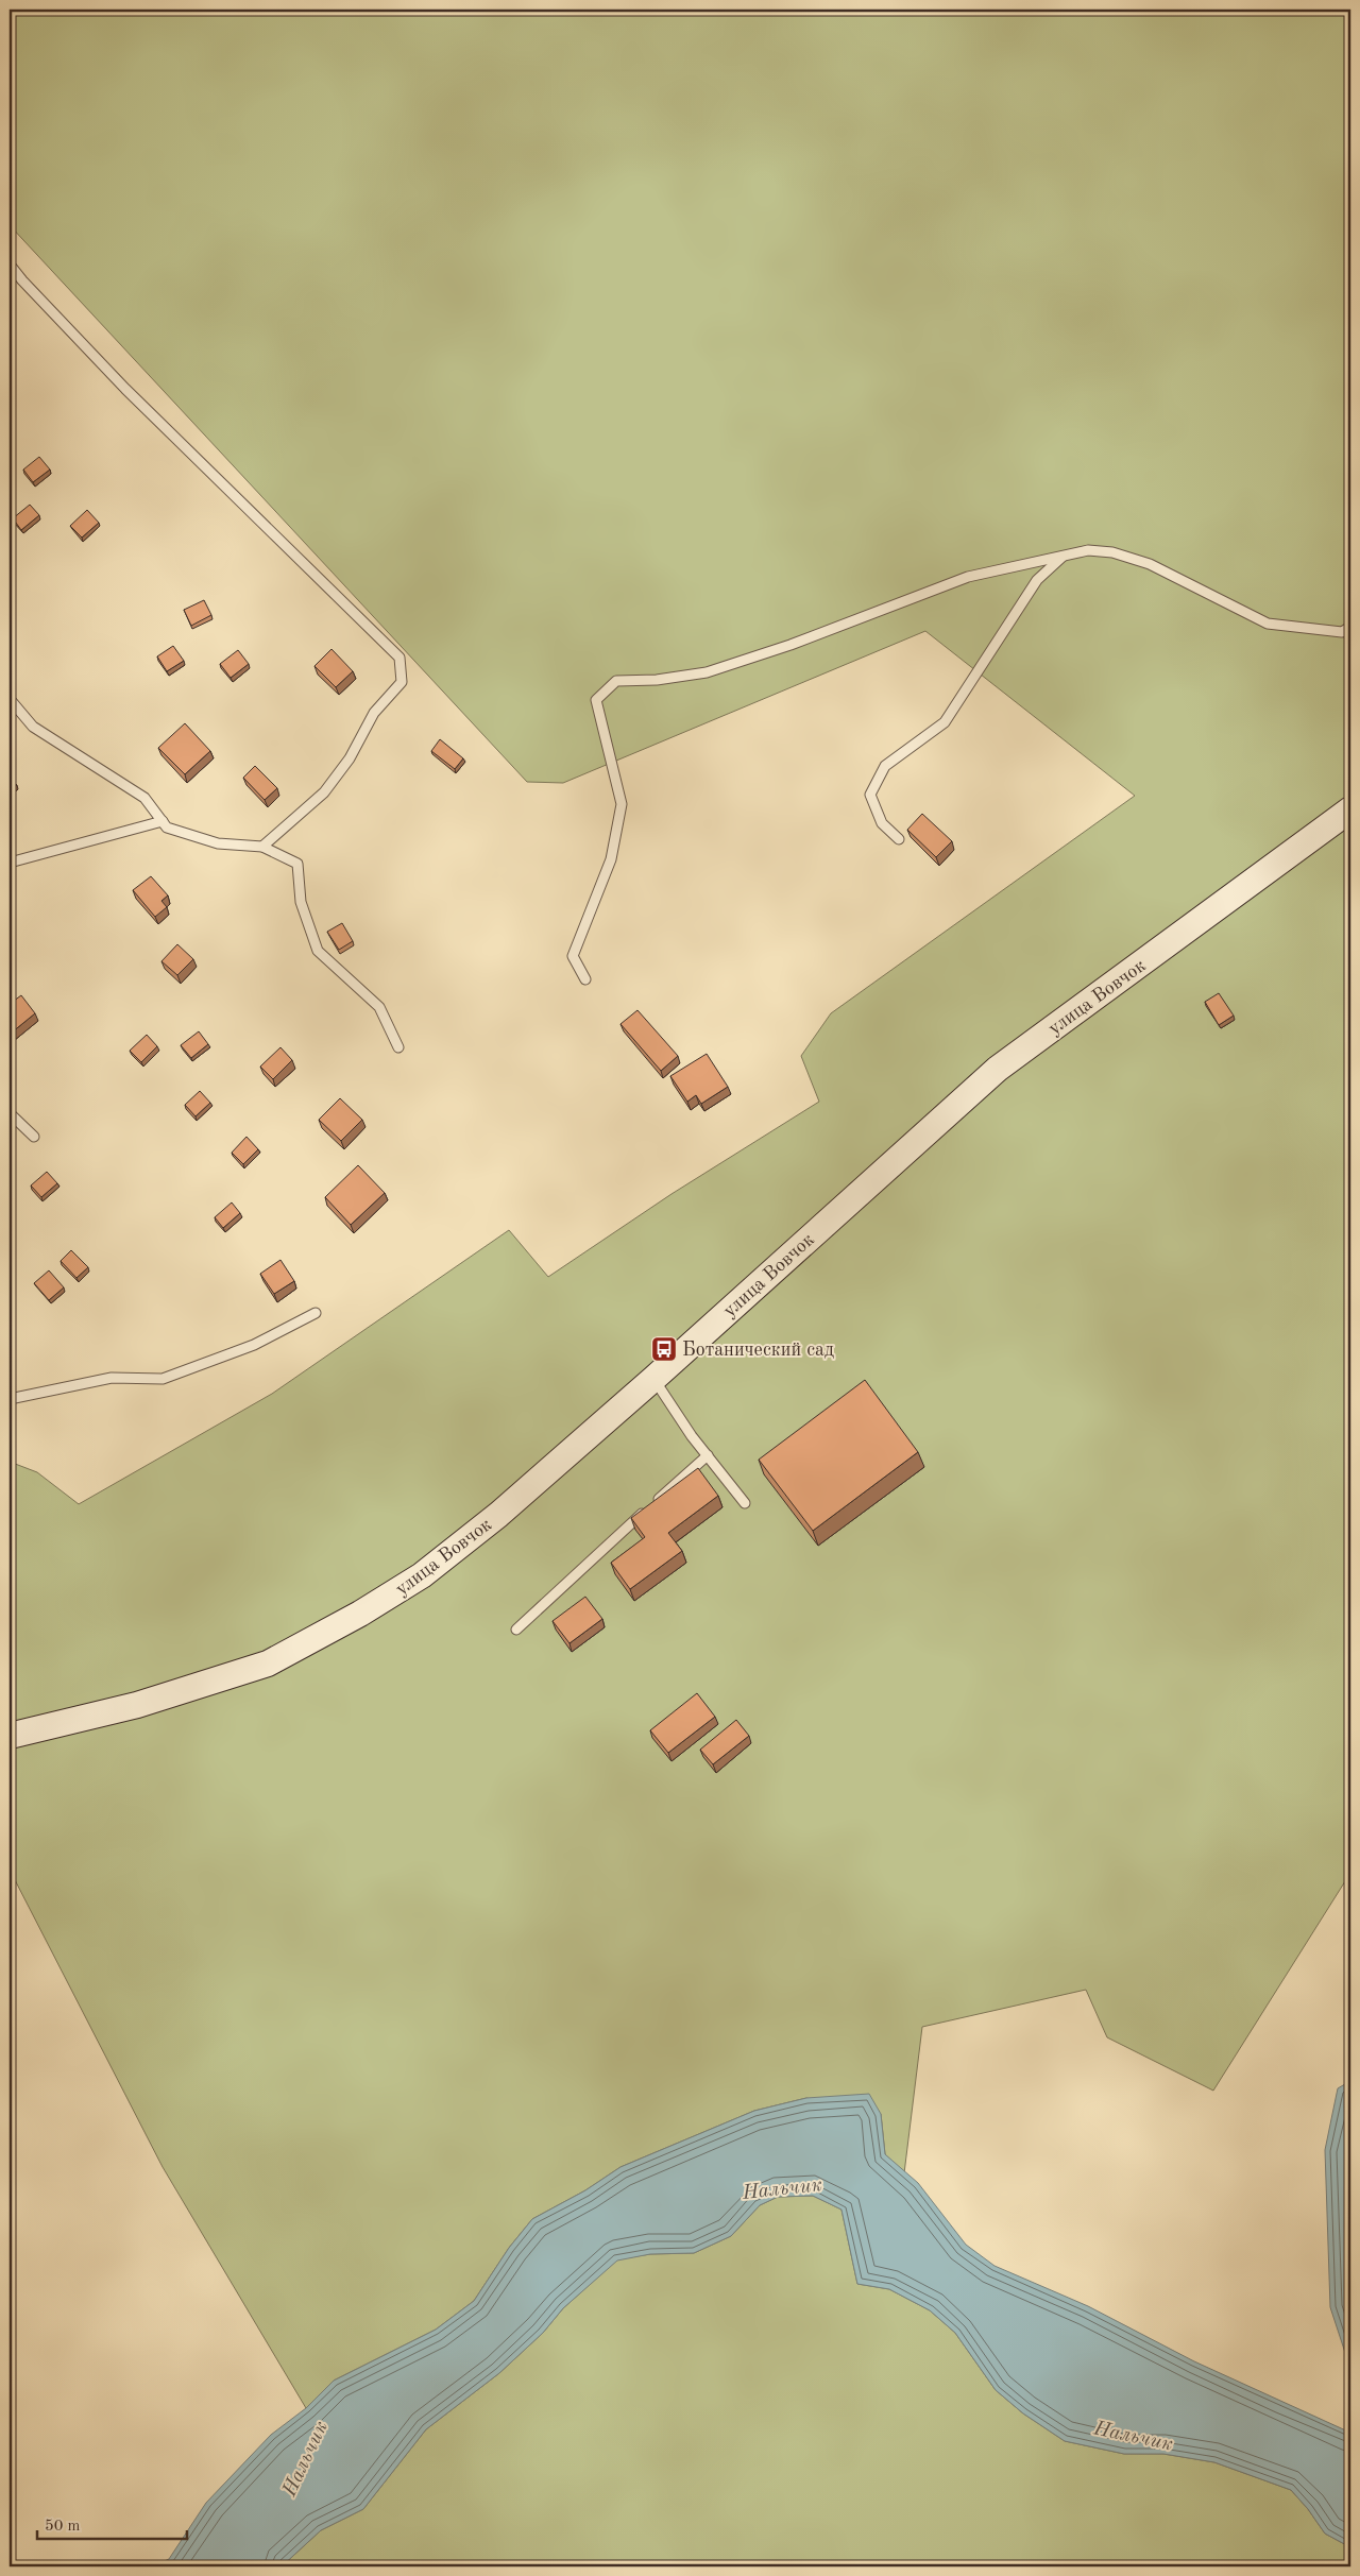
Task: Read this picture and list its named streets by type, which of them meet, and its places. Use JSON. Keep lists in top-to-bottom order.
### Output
{
  "streets": {
    "street": ["улица Вовчок"]
  },
  "water": ["Нальчик"],
  "places": {
    "bus stop": ["Ботанический сад"]
  },
  "scale_bar": "50 m"
}
